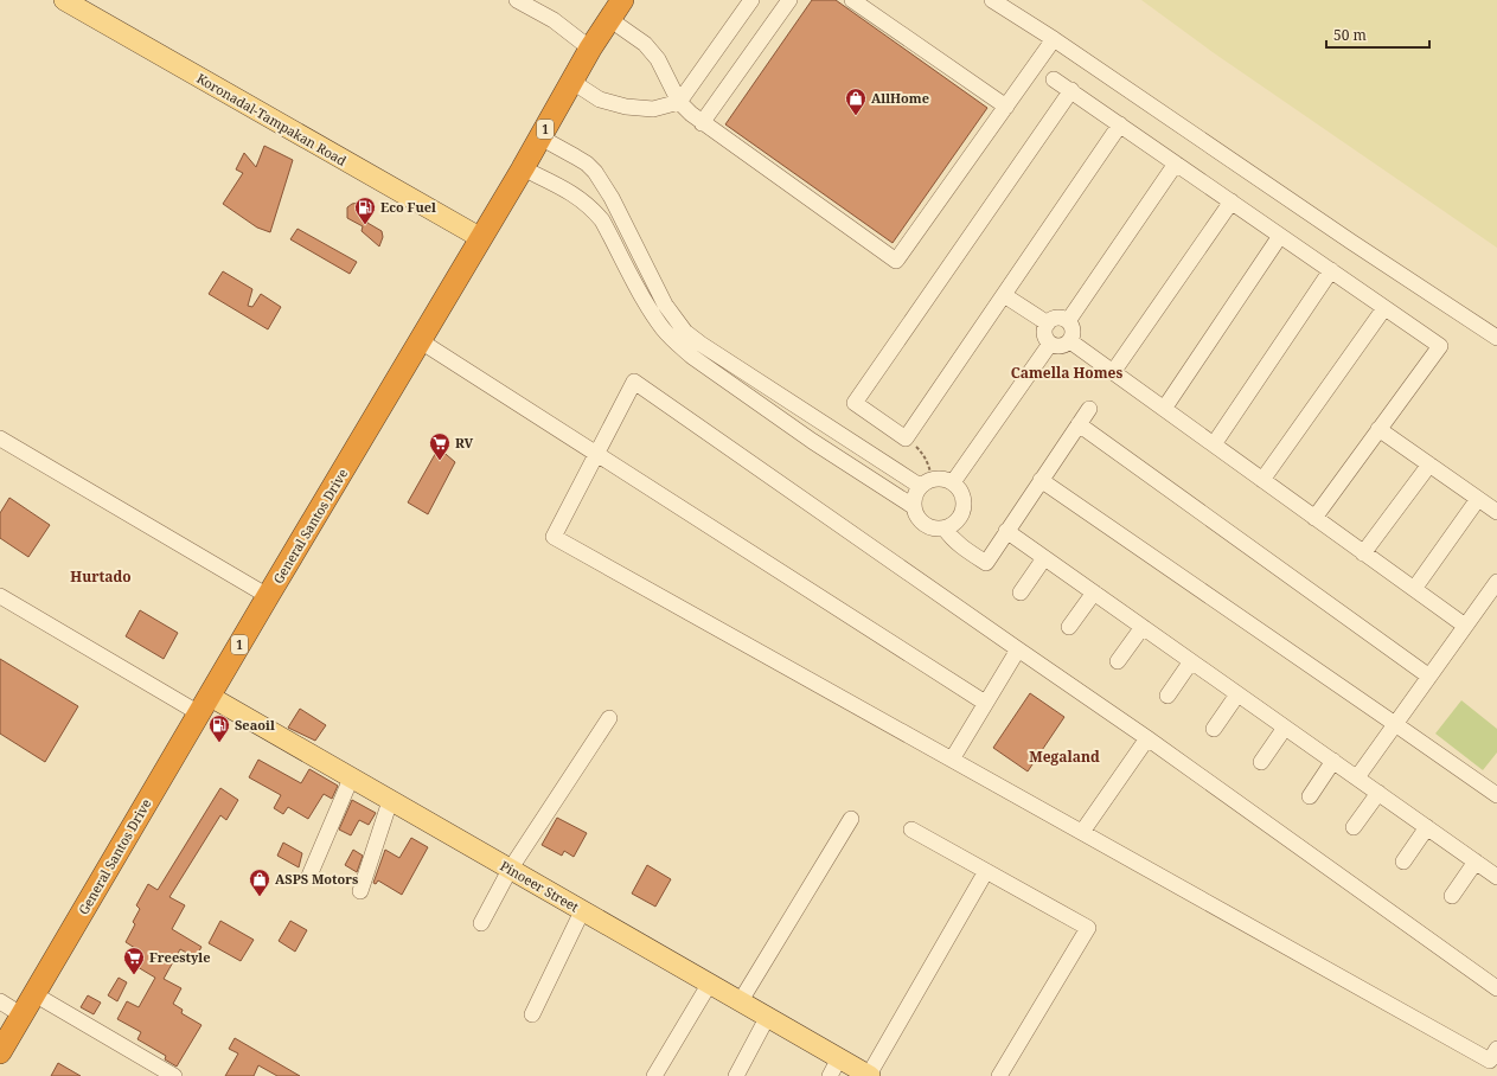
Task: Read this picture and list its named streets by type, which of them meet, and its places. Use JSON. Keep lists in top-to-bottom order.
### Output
{
  "streets": {
    "highway": ["1", "General Santos Drive"],
    "main road": ["Koronadal-Tampakan Road", "Pinoeer Street"]
  },
  "crossings": [
    ["Koronadal-Tampakan Road", "General Santos Drive"],
    ["General Santos Drive", "Pinoeer Street"]
  ],
  "districts": ["Camella Homes", "Hurtado", "Megaland"],
  "places": {
    "shop": ["AllHome", "ASPS Motors"],
    "fuel station": ["Eco Fuel", "Seaoil"],
    "supermarket": ["RV", "Freestyle"]
  },
  "scale_bar": "50 m"
}
